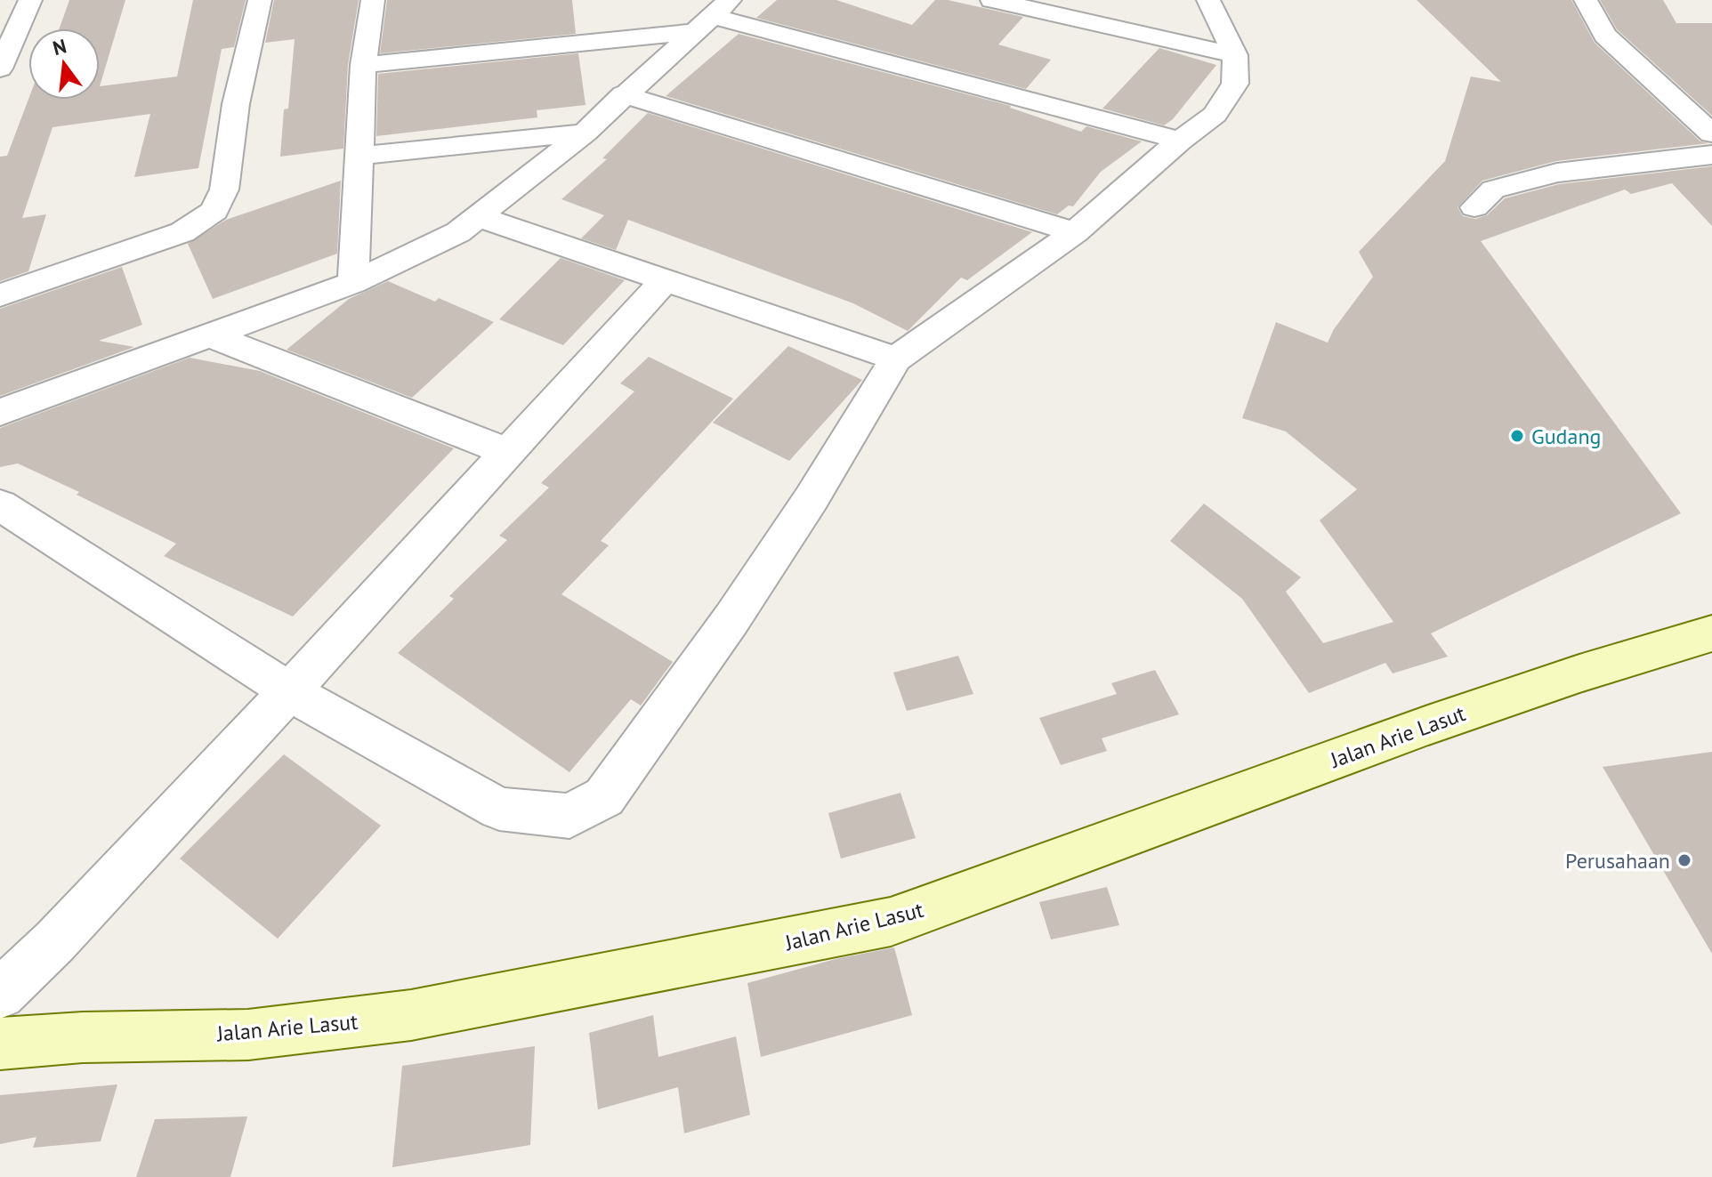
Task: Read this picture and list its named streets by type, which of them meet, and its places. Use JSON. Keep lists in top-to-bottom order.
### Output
{
  "streets": {
    "main road": ["Jalan Arie Lasut"]
  },
  "places": ["Gudang", "Perusahaan"],
  "north": "top"
}
